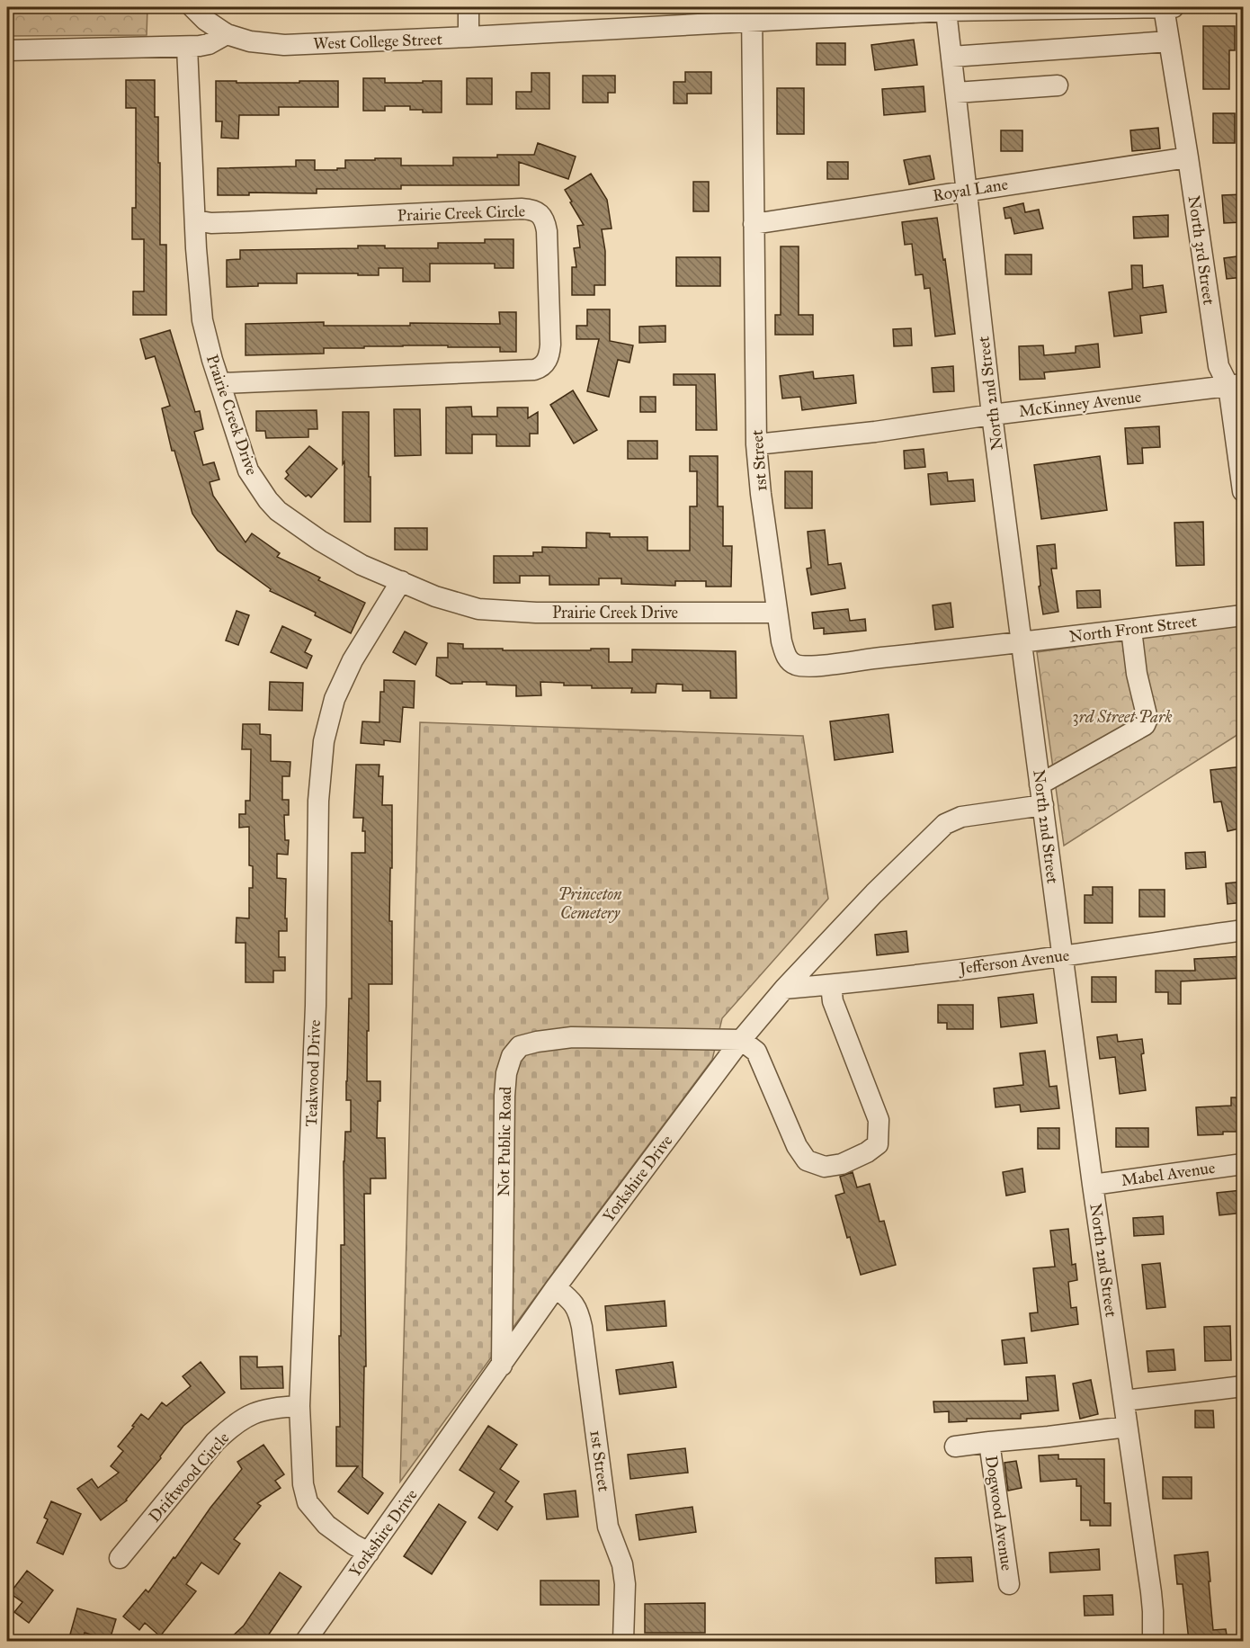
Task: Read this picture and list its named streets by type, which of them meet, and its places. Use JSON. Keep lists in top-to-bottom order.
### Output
{
  "streets": {
    "street": [
      "West College Street",
      "Royal Lane",
      "Prairie Creek Circle",
      "North 3rd Street",
      "North 2nd Street",
      "McKinney Avenue",
      "Prairie Creek Drive",
      "1st Street",
      "North Front Street",
      "Jefferson Avenue",
      "Teakwood Drive",
      "Not Public Road",
      "Mabel Avenue",
      "Yorkshire Drive",
      "Driftwood Circle",
      "Dogwood Avenue"
    ]
  },
  "crossings": [
    ["West College Street", "North 3rd Street"],
    ["West College Street", "North 2nd Street"],
    ["West College Street", "1st Street"],
    ["Royal Lane", "North 3rd Street"],
    ["Royal Lane", "North 2nd Street"],
    ["Royal Lane", "1st Street"],
    ["Prairie Creek Circle", "Prairie Creek Drive"],
    ["North 3rd Street", "McKinney Avenue"],
    ["North 2nd Street", "McKinney Avenue"],
    ["North 2nd Street", "1st Street"],
    ["North 2nd Street", "North Front Street"],
    ["North 2nd Street", "Jefferson Avenue"],
    ["North 2nd Street", "Mabel Avenue"],
    ["North 2nd Street", "Yorkshire Drive"],
    ["North 2nd Street", "Dogwood Avenue"],
    ["McKinney Avenue", "1st Street"],
    ["Prairie Creek Drive", "1st Street"],
    ["Prairie Creek Drive", "Teakwood Drive"],
    ["1st Street", "North Front Street"],
    ["1st Street", "Yorkshire Drive"],
    ["Jefferson Avenue", "Yorkshire Drive"],
    ["Teakwood Drive", "Yorkshire Drive"],
    ["Teakwood Drive", "Driftwood Circle"],
    ["Not Public Road", "Yorkshire Drive"]
  ],
  "parks": ["3rd Street Park", "Princeton Cemetery"]
}
